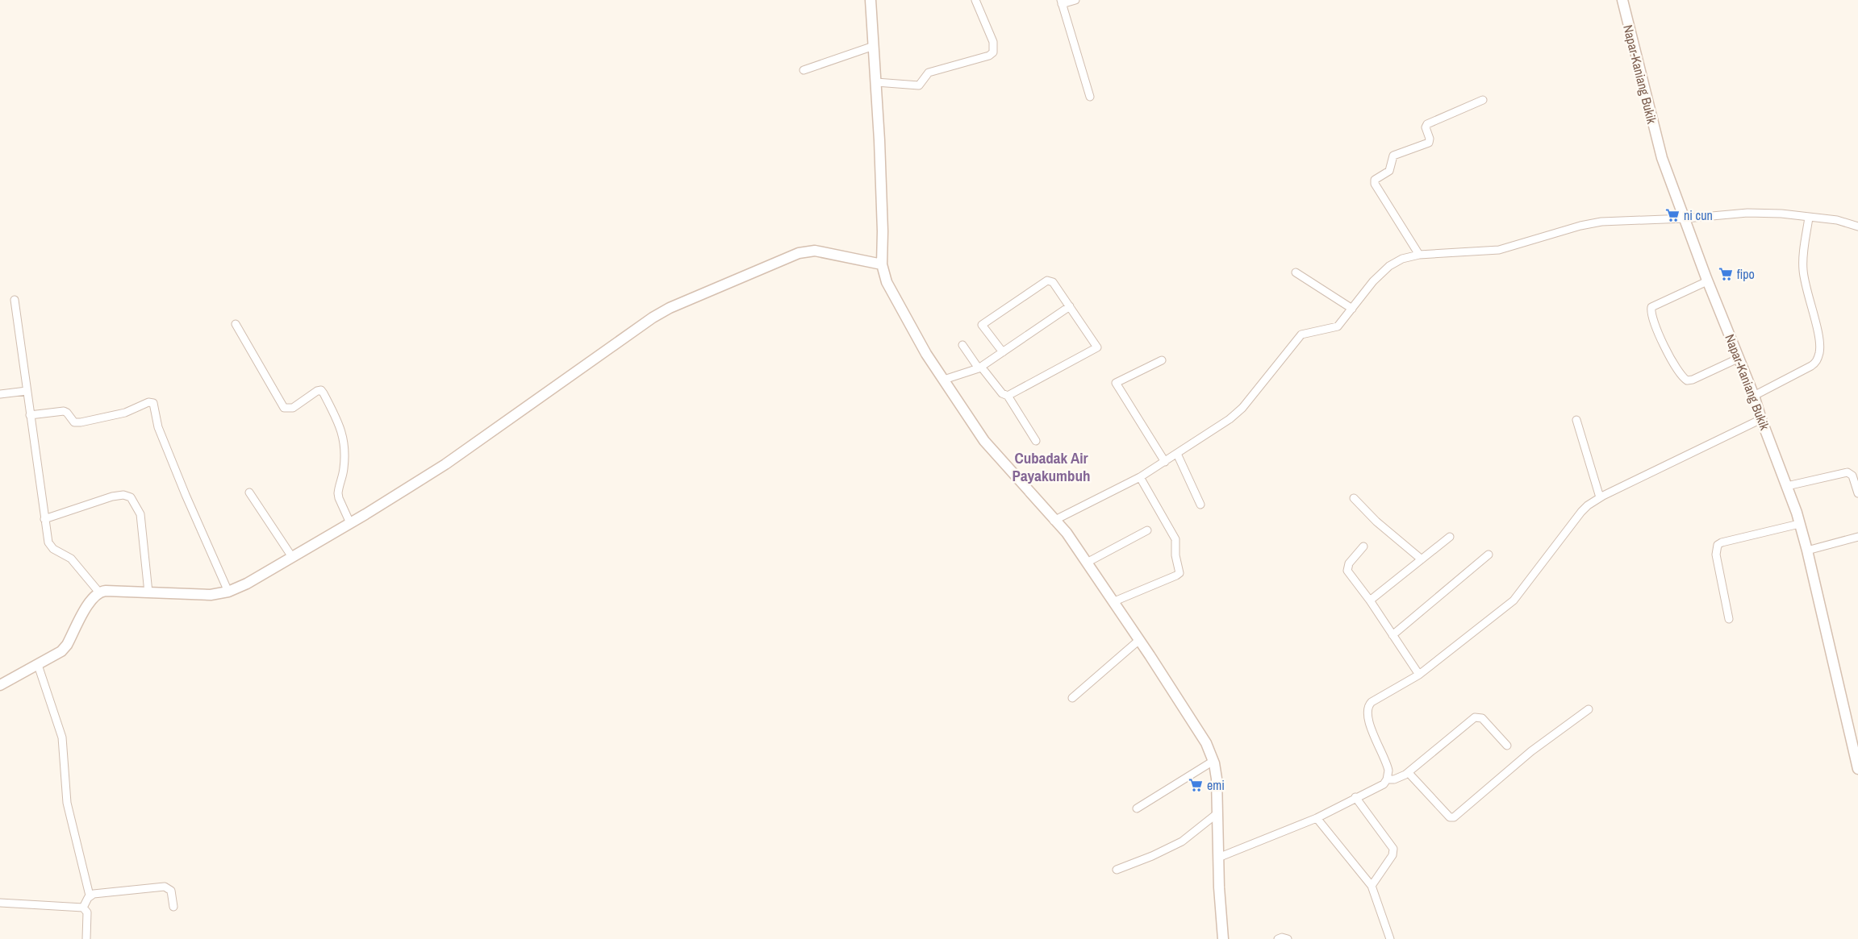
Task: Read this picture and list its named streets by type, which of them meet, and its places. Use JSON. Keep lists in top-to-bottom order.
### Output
{
  "streets": {
    "street": ["Napar-Kaniang Bukik"]
  },
  "districts": ["Cubadak Air Payakumbuh"],
  "places": {
    "supermarket": ["ni cun", "fipo", "emi"]
  }
}
